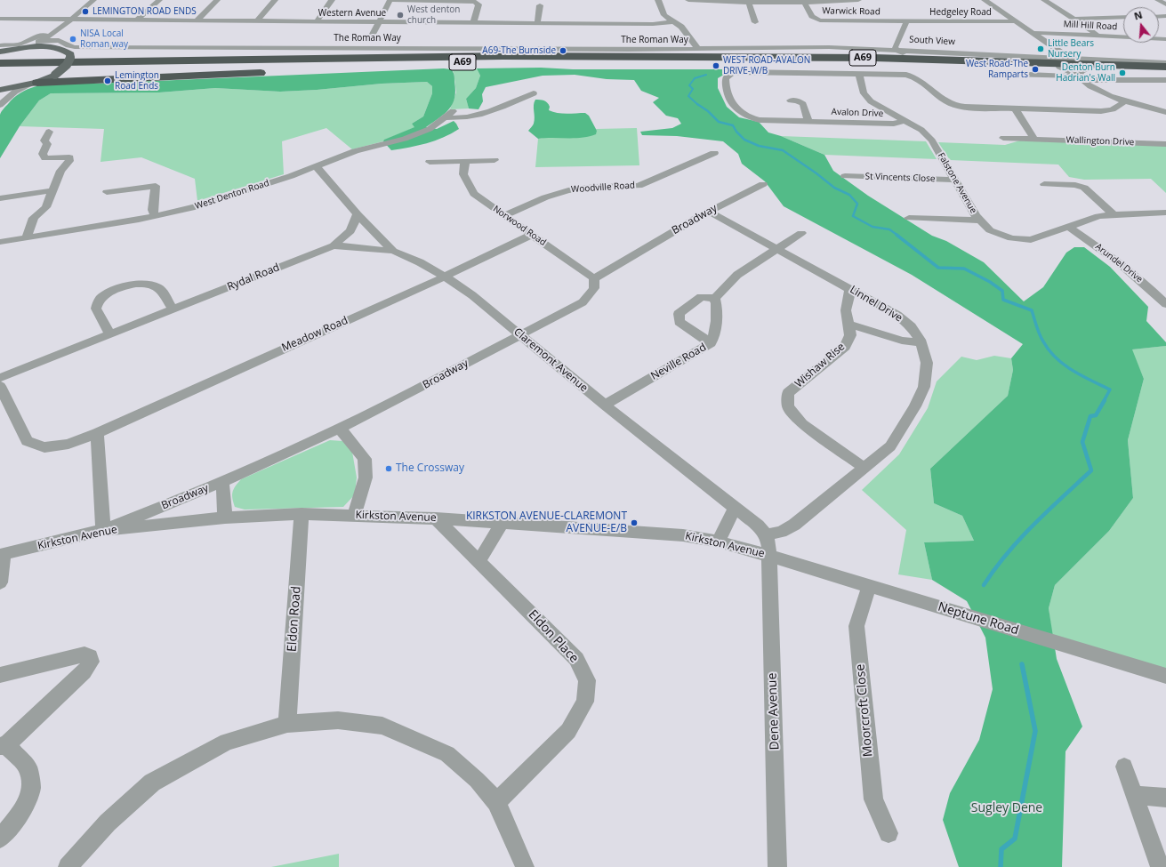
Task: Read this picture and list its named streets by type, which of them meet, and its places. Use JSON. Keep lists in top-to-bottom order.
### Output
{
  "streets": {
    "highway": ["A69"],
    "street": [
      "Warwick Road",
      "Hedgeley Road",
      "Western Avenue",
      "Mill Hill Road",
      "The Roman Way",
      "South View",
      "Avalon Drive",
      "Wallington Drive",
      "St Vincents Close",
      "Falstone Avenue",
      "Woodville Road",
      "West Denton Road",
      "Broadway",
      "Norwood Road",
      "Arundel Drive",
      "Rydal Road",
      "Linnel Drive",
      "Meadow Road",
      "Claremont Avenue",
      "Neville Road",
      "Wishaw Rise",
      "Kirkston Avenue",
      "Eldon Road",
      "Neptune Road",
      "Eldon Place",
      "Moorcroft Close",
      "Dene Avenue"
    ]
  },
  "crossings": [
    ["Warwick Road", "Hedgeley Road"],
    ["The Roman Way", "South View"],
    ["Avalon Drive", "Falstone Avenue"],
    ["St Vincents Close", "Falstone Avenue"],
    ["Falstone Avenue", "Arundel Drive"],
    ["Woodville Road", "Norwood Road"],
    ["West Denton Road", "Claremont Avenue"],
    ["Broadway", "Norwood Road"],
    ["Broadway", "Linnel Drive"],
    ["Broadway", "Claremont Avenue"],
    ["Broadway", "Kirkston Avenue"],
    ["Norwood Road", "Meadow Road"],
    ["Linnel Drive", "Claremont Avenue"],
    ["Linnel Drive", "Wishaw Rise"],
    ["Linnel Drive", "Dene Avenue"],
    ["Meadow Road", "Claremont Avenue"],
    ["Claremont Avenue", "Neville Road"],
    ["Claremont Avenue", "Dene Avenue"],
    ["Kirkston Avenue", "Eldon Road"],
    ["Kirkston Avenue", "Neptune Road"],
    ["Kirkston Avenue", "Eldon Place"],
    ["Kirkston Avenue", "Dene Avenue"],
    ["Neptune Road", "Moorcroft Close"]
  ],
  "parks": ["Sugley Dene"],
  "places": [
    "LEMINGTON ROAD ENDS",
    "West denton church",
    "NISA Local Roman way",
    "Little Bears Nursery",
    "A69-The Burnside",
    "WEST ROAD-AVALON DRIVE-W/B",
    "West Road-The Ramparts",
    "Denton Burn Hadrian's Wall",
    "Lemington Road Ends",
    "The Crossway",
    "KIRKSTON AVENUE-CLAREMONT AVENUE-E/B"
  ],
  "north": "top"
}
